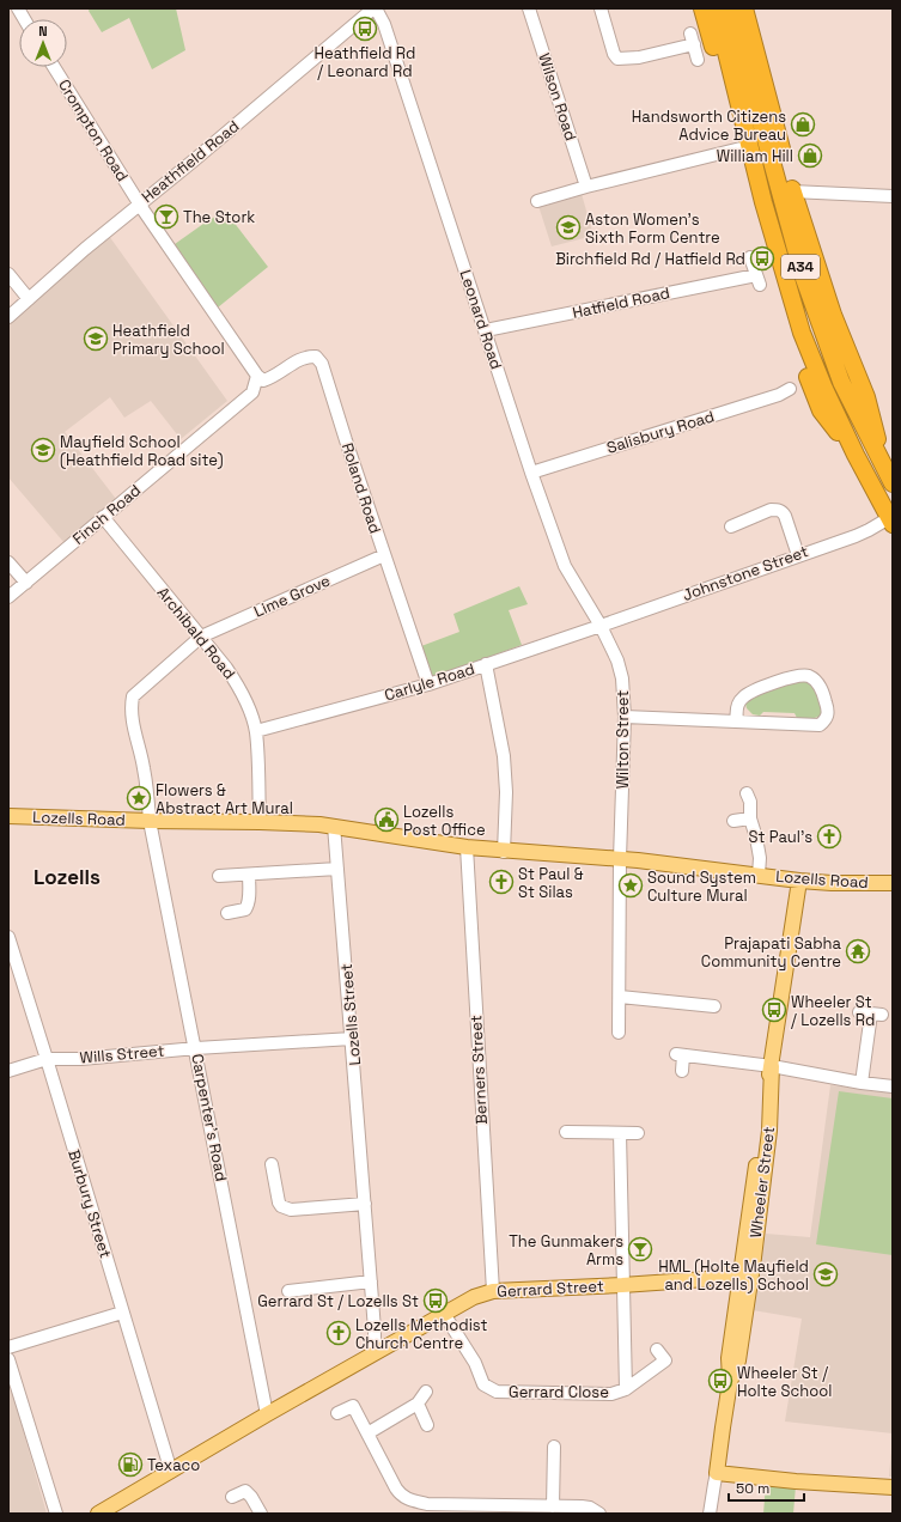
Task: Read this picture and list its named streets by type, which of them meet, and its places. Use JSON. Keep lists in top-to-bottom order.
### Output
{
  "streets": {
    "highway": ["A34"],
    "main road": ["Lozells Road", "Wheeler Street", "Gerrard Street"],
    "street": [
      "Wilson Road",
      "Crompton Road",
      "Heathfield Road",
      "Hatfield Road",
      "Leonard Road",
      "Salisbury Road",
      "Roland Road",
      "Finch Road",
      "Johnstone Street",
      "Lime Grove",
      "Archibald Road",
      "Carlyle Road",
      "Wilton Street",
      "Lozells Street",
      "Wills Street",
      "Berners Street",
      "Carpenter's Road",
      "Burbury Street",
      "Gerrard Close"
    ]
  },
  "crossings": [
    ["Crompton Road", "Heathfield Road"],
    ["Heathfield Road", "Leonard Road"],
    ["A34", "Johnstone Street"],
    ["Hatfield Road", "Leonard Road"],
    ["Leonard Road", "Salisbury Road"],
    ["Leonard Road", "Johnstone Street"],
    ["Leonard Road", "Carlyle Road"],
    ["Leonard Road", "Wilton Street"],
    ["Roland Road", "Finch Road"],
    ["Roland Road", "Lime Grove"],
    ["Roland Road", "Carlyle Road"],
    ["Finch Road", "Archibald Road"],
    ["Johnstone Street", "Carlyle Road"],
    ["Johnstone Street", "Wilton Street"],
    ["Lime Grove", "Archibald Road"],
    ["Lime Grove", "Lozells Road"],
    ["Lime Grove", "Carpenter's Road"],
    ["Archibald Road", "Carlyle Road"],
    ["Archibald Road", "Lozells Road"],
    ["Carlyle Road", "Wilton Street"],
    ["Wilton Street", "Lozells Road"],
    ["Lozells Road", "Lozells Street"],
    ["Lozells Road", "Berners Street"],
    ["Lozells Road", "Carpenter's Road"],
    ["Lozells Road", "Wheeler Street"],
    ["Lozells Street", "Wills Street"],
    ["Lozells Street", "Gerrard Street"],
    ["Wills Street", "Carpenter's Road"],
    ["Wills Street", "Burbury Street"],
    ["Berners Street", "Gerrard Street"],
    ["Carpenter's Road", "Gerrard Street"],
    ["Wheeler Street", "Gerrard Street"],
    ["Burbury Street", "Gerrard Street"],
    ["Gerrard Street", "Gerrard Close"]
  ],
  "districts": ["Lozells"],
  "places": {
    "bus stop": [
      "Heathfield Rd / Leonard Rd",
      "Birchfield Rd / Hatfield Rd",
      "Wheeler St / Lozells Rd",
      "Gerrard St / Lozells St",
      "Wheeler St / Holte School"
    ],
    "shop": ["Handsworth Citizens Advice Bureau", "William Hill"],
    "bar": ["The Stork", "The Gunmakers Arms"],
    "school or university": [
      "Aston Women's Sixth Form Centre",
      "Heathfield Primary School",
      "Mayfield School (Heathfield Road site)",
      "HML (Holte Mayfield and Lozells) School"
    ],
    "place": ["Flowers & Abstract Art Mural", "Sound System Culture Mural"],
    "public building": ["Lozells Post Office"],
    "church": ["St Paul's", "St Paul & St Silas", "Lozells Methodist Church Centre"],
    "temple": ["Prajapati Sabha Community Centre"],
    "fuel station": ["Texaco"]
  },
  "scale_bar": "50 m",
  "north": "top"
}
